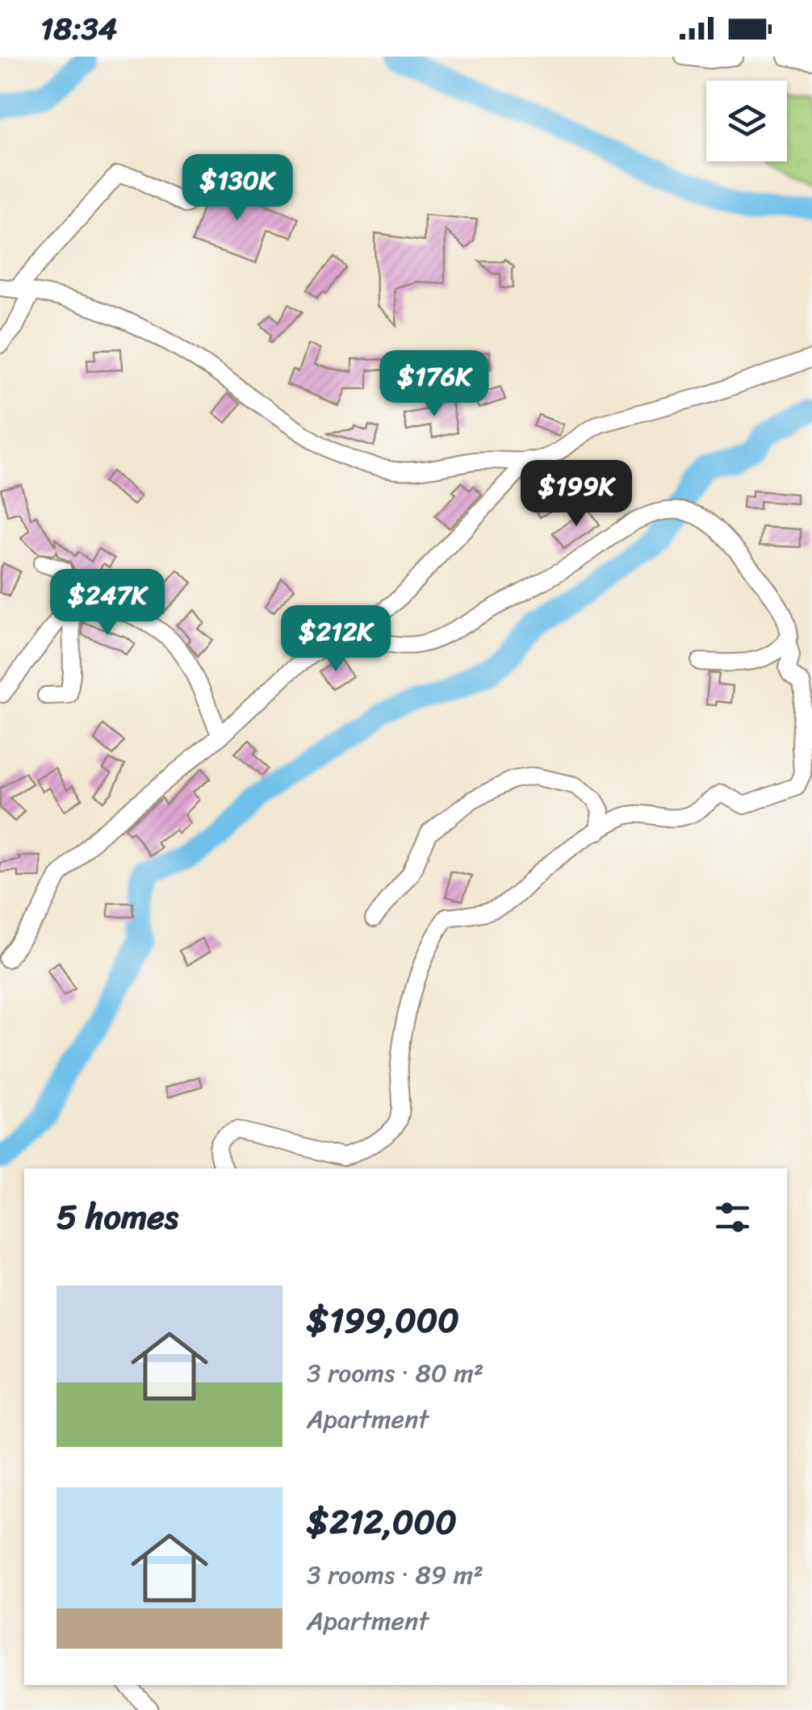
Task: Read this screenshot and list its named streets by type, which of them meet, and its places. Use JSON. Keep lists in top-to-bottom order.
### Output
{
  "page": {
    "status": "18:34",
    "price": [
      "$130K",
      "$176K",
      "$199K",
      "$247K",
      "$212K"
    ],
    "heading": "5 homes",
    "list": [
      {
        "name": "$199,000",
        "note": "3 rooms · 80 m² · Apartment"
      },
      {
        "name": "$212,000",
        "note": "3 rooms · 89 m² · Apartment"
      }
    ]
  }
}
